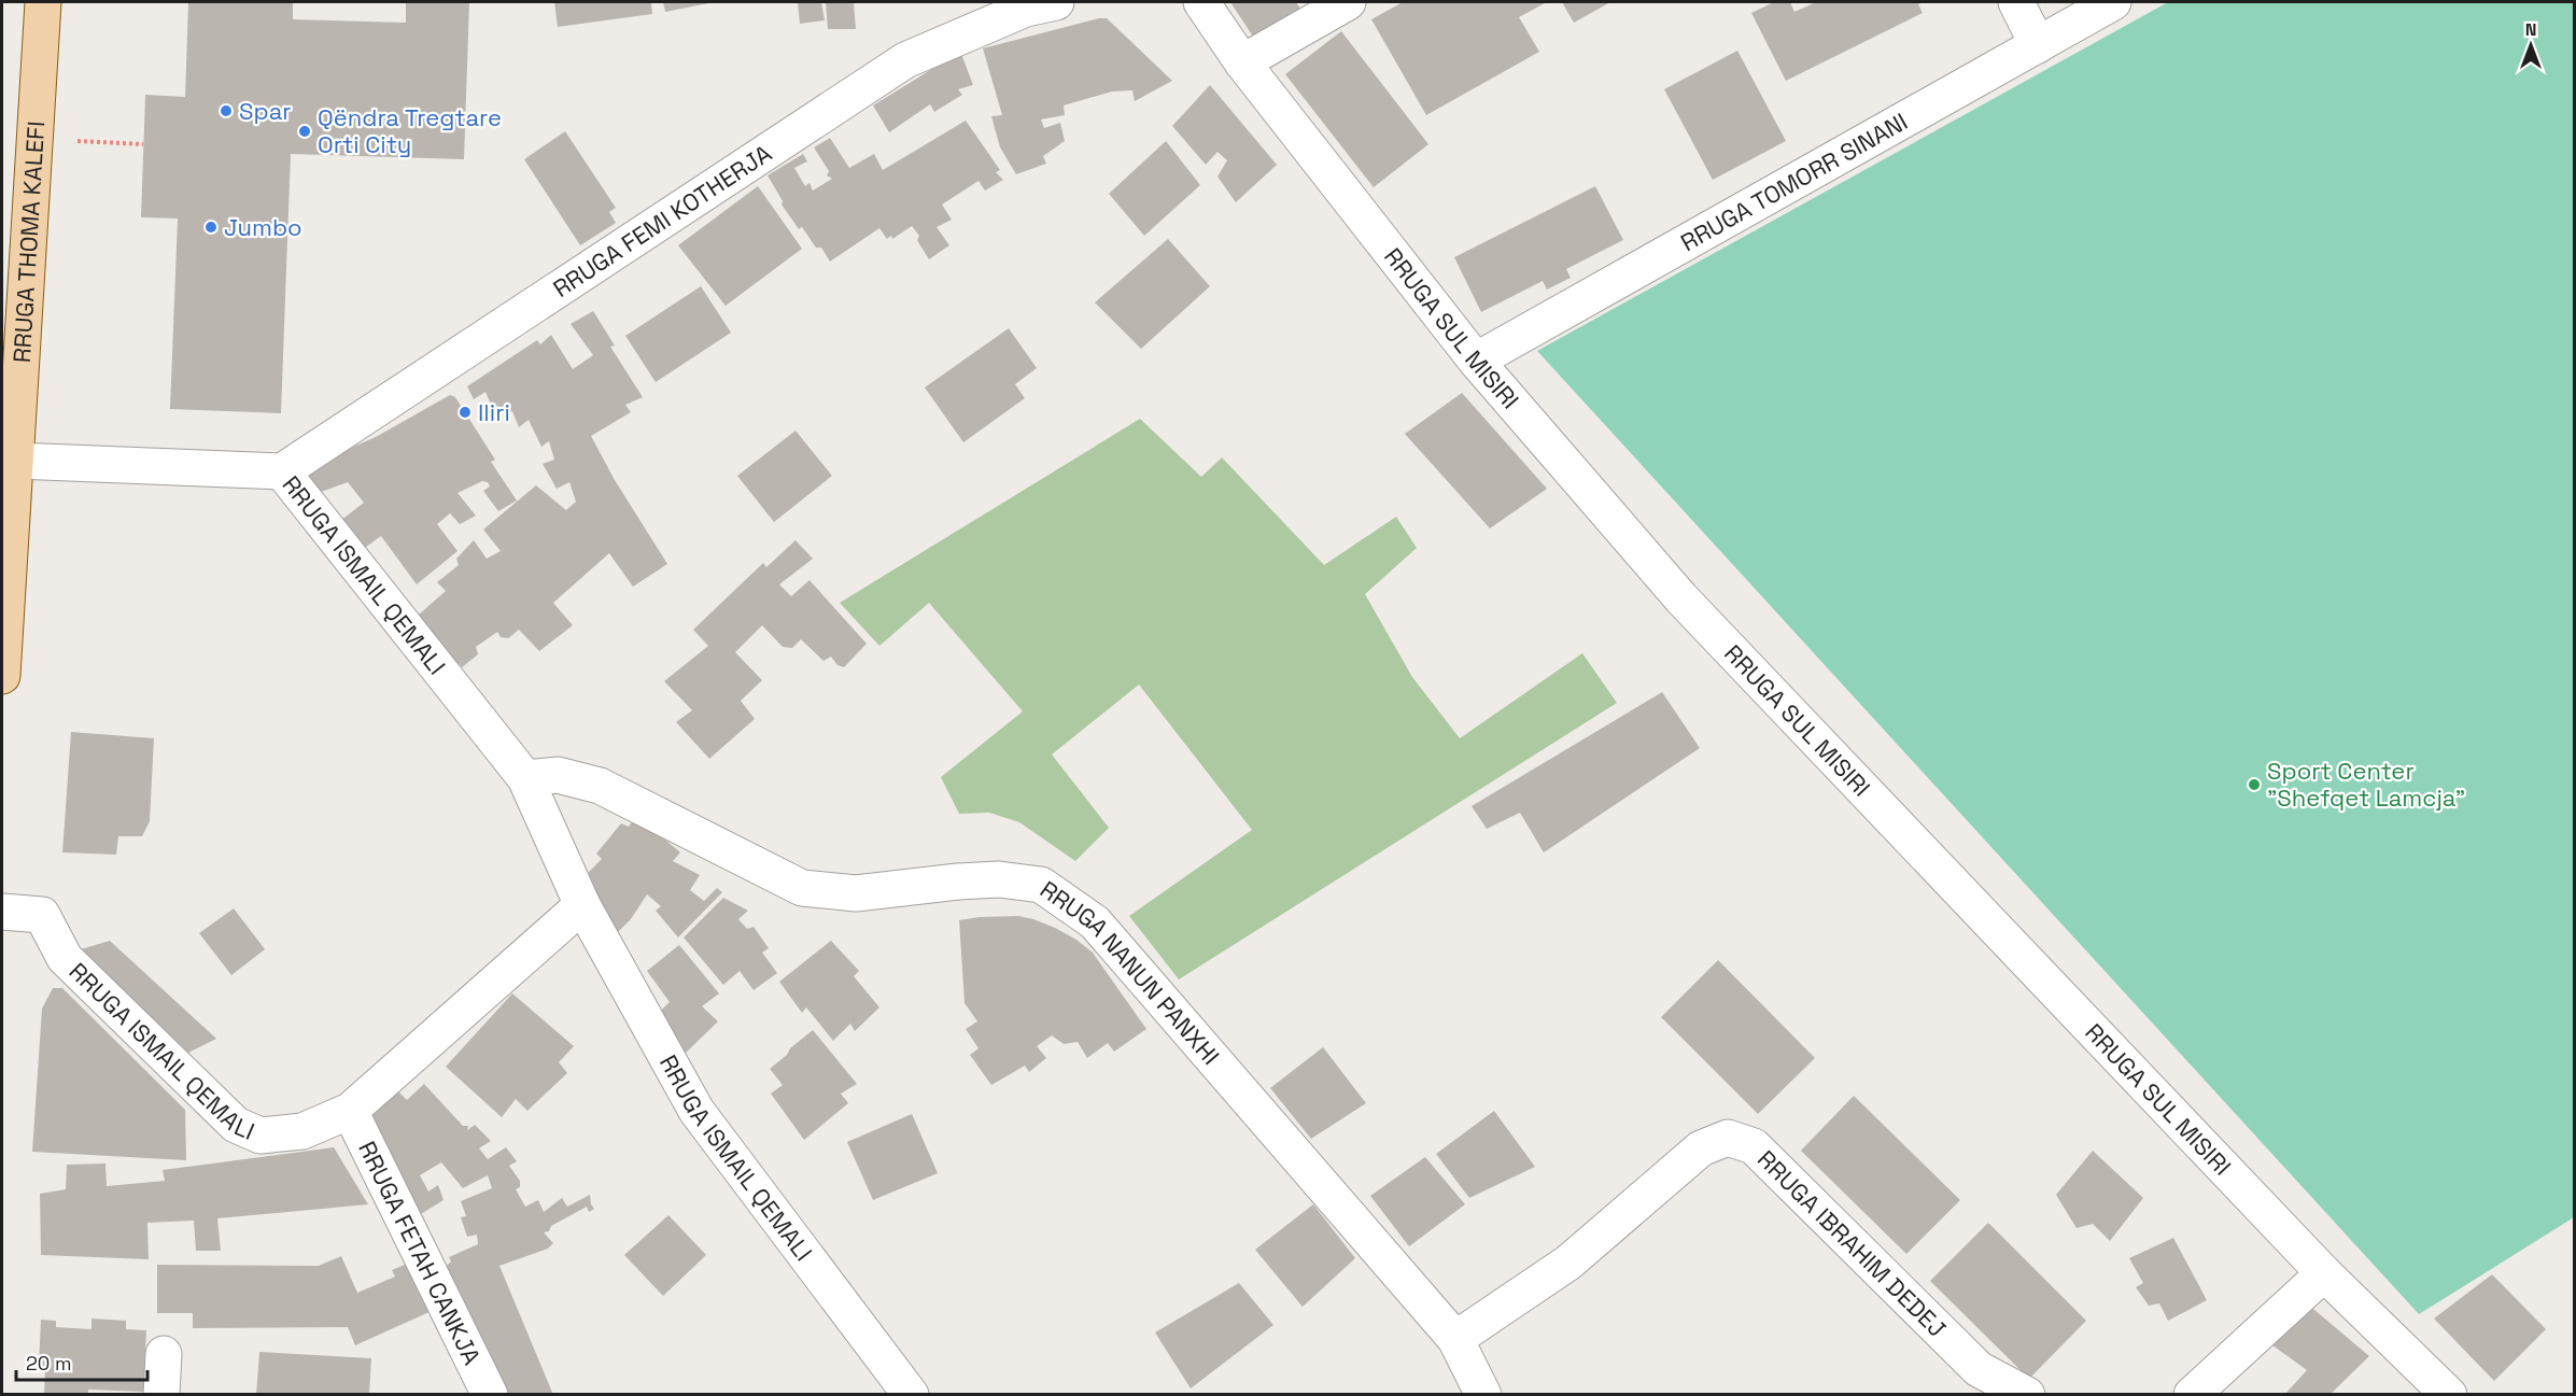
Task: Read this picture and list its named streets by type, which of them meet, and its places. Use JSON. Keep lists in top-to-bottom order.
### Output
{
  "streets": {
    "main road": ["RRUGA THOMA KALEFI"],
    "street": [
      "RRUGA TOMORR SINANI",
      "RRUGA FEMI KOTHERJA",
      "RRUGA SUL MISIRI",
      "RRUGA ISMAIL QEMALI",
      "RRUGA NANUN PANXHI",
      "RRUGA IBRAHIM DEDEJ",
      "RRUGA FETAH CANKJA"
    ]
  },
  "crossings": [
    ["RRUGA TOMORR SINANI", "RRUGA SUL MISIRI"],
    ["RRUGA FEMI KOTHERJA", "RRUGA ISMAIL QEMALI"],
    ["RRUGA THOMA KALEFI", "RRUGA ISMAIL QEMALI"],
    ["RRUGA ISMAIL QEMALI", "RRUGA NANUN PANXHI"],
    ["RRUGA ISMAIL QEMALI", "RRUGA FETAH CANKJA"],
    ["RRUGA NANUN PANXHI", "RRUGA IBRAHIM DEDEJ"]
  ],
  "places": [
    "Spar",
    "Qëndra Tregtare Orti City",
    "Jumbo",
    "Iliri",
    "Sport Center \"Shefqet Lamcja\""
  ],
  "scale_bar": "20 m",
  "north": "top"
}
